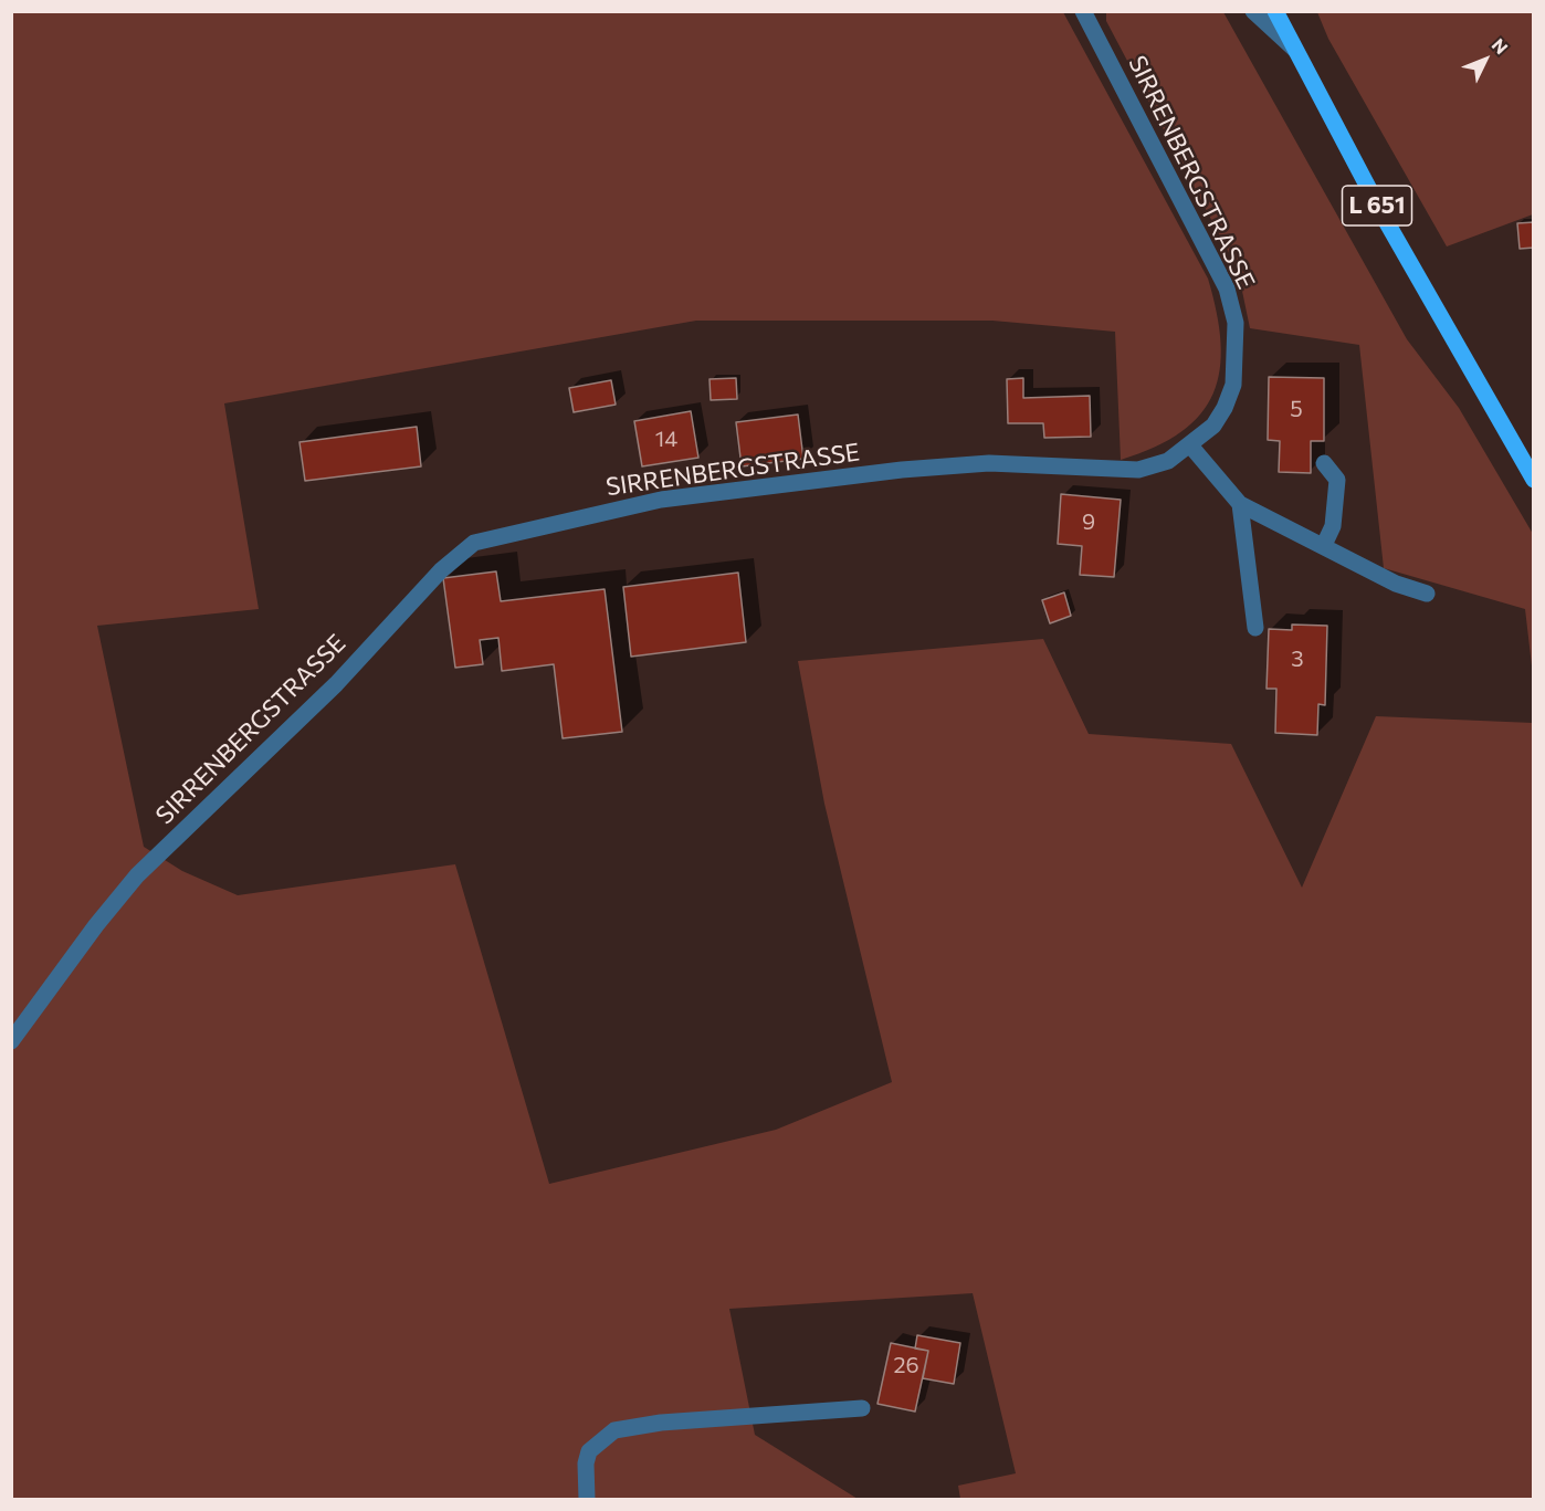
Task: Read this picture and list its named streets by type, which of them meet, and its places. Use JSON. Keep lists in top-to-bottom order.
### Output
{
  "streets": {
    "main road": ["L 651"],
    "street": ["SIRRENBERGSTRASSE"]
  },
  "house_numbers": [
    "5",
    "14",
    "9",
    "3",
    "26"
  ],
  "north": "top right"
}
